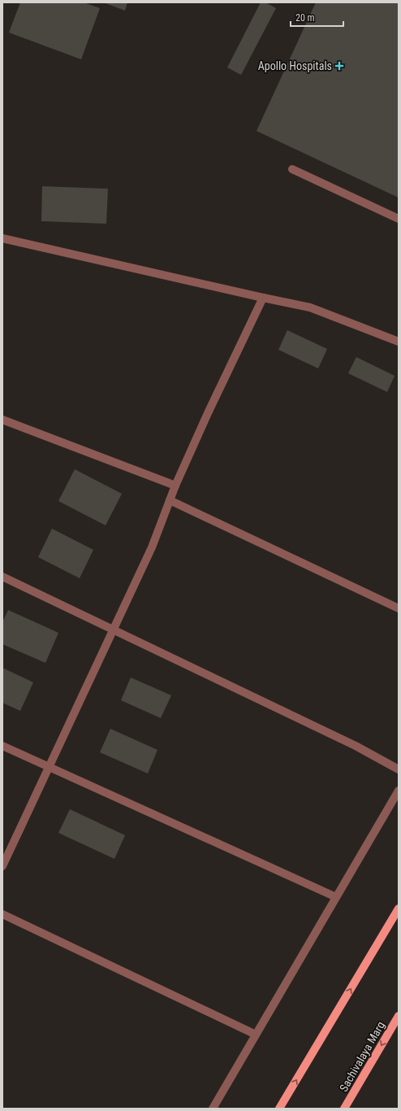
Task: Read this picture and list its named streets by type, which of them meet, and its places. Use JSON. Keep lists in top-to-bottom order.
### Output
{
  "streets": {
    "main road": ["Sachivalaya Marg"]
  },
  "places": {
    "health": ["Apollo Hospitals"]
  },
  "scale_bar": "20 m"
}
